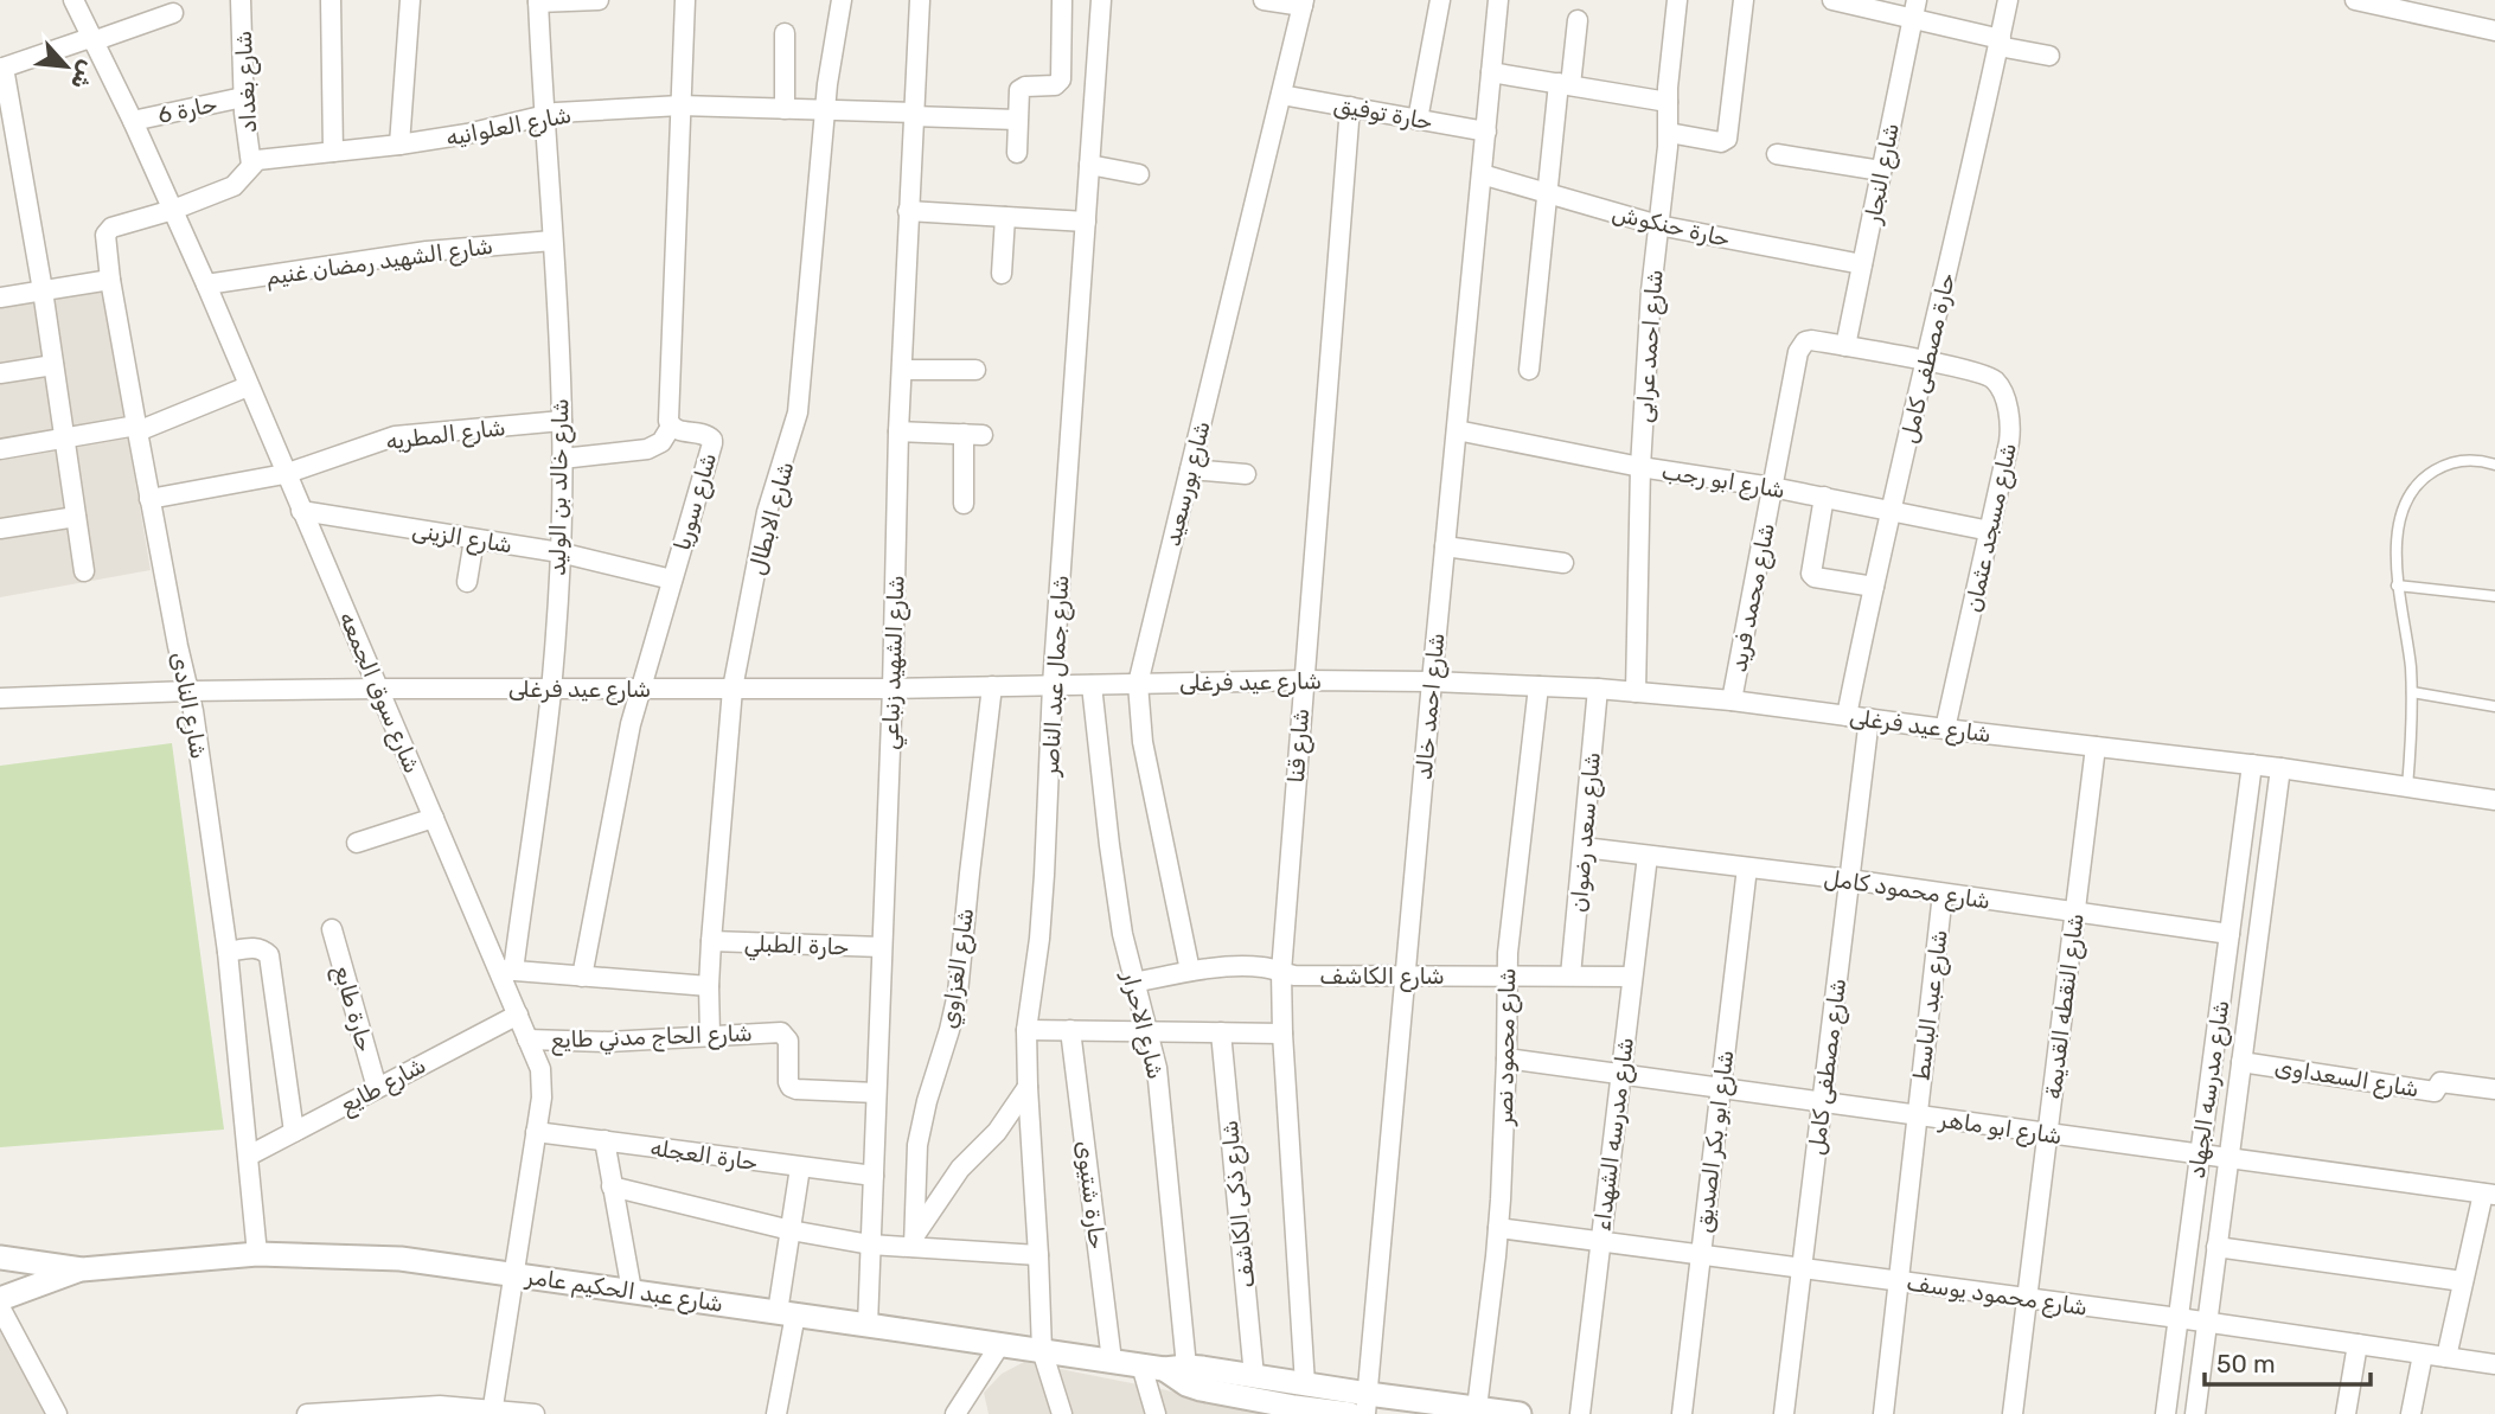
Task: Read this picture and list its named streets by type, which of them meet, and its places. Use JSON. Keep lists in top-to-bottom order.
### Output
{
  "streets": {
    "street": [
      "شارع بغداد",
      "حارة 6",
      "حارة توفيق",
      "شارع العلوانيه",
      "شارع النجار",
      "حارة حنكوش",
      "شارع الشهيد رمضان غنيم",
      "شارع احمد عرابى",
      "حارة مصطفى كامل",
      "شارع المطريه",
      "شارع ابو رجب",
      "شارع بورسعيد",
      "شارع خالد بن الوليد",
      "شارع سوريا",
      "شارع الابطال",
      "شارع مسجد عثمان",
      "شارع الزينى",
      "شارع محمد فريد",
      "شارع الشهيد زنباعي",
      "شارع جمال عبد الناصر",
      "شارع عيد فرغلى",
      "شارع سوق الجمعه",
      "شارع النادى",
      "شارع احمد خالد",
      "شارع قنا",
      "شارع سعد رضوان",
      "شارع محمود كامل",
      "حارة الطبلي",
      "شارع الغزاوي",
      "شارع الكاشف",
      "شارع عبد الباسط",
      "شارع النقطه القديمة",
      "حارة طابع",
      "شارع الاحرار",
      "شارع الحاج مدني طايع",
      "شارع محمود نصر",
      "شارع مصطفى كامل",
      "شارع السعداوى",
      "شارع طايع",
      "شارع مدرسه الجهاد",
      "شارع ابو ماهر",
      "شارع مدرسه الشهداء",
      "شارع ابو بكر الصديق",
      "حارة العجله",
      "حارة شتيوى",
      "شارع ذكى الكاشف",
      "شارع عبد الحكيم عامر",
      "شارع محمود يوسف"
    ]
  },
  "crossings": [
    ["شارع بغداد", "حارة 6"],
    ["شارع بغداد", "شارع العلوانيه"],
    ["حارة 6", "شارع سوق الجمعه"],
    ["حارة توفيق", "شارع بورسعيد"],
    ["حارة توفيق", "شارع احمد خالد"],
    ["حارة توفيق", "شارع قنا"],
    ["شارع العلوانيه", "شارع خالد بن الوليد"],
    ["شارع العلوانيه", "شارع سوريا"],
    ["شارع العلوانيه", "شارع الابطال"],
    ["شارع العلوانيه", "شارع الشهيد زنباعي"],
    ["شارع النجار", "حارة حنكوش"],
    ["شارع النجار", "شارع مسجد عثمان"],
    ["شارع النجار", "شارع محمد فريد"],
    ["حارة حنكوش", "شارع احمد عرابى"],
    ["حارة حنكوش", "شارع احمد خالد"],
    ["شارع الشهيد رمضان غنيم", "شارع خالد بن الوليد"],
    ["شارع الشهيد رمضان غنيم", "شارع سوق الجمعه"],
    ["شارع احمد عرابى", "شارع ابو رجب"],
    ["شارع احمد عرابى", "شارع عيد فرغلى"],
    ["حارة مصطفى كامل", "شارع ابو رجب"],
    ["حارة مصطفى كامل", "شارع مسجد عثمان"],
    ["حارة مصطفى كامل", "شارع عيد فرغلى"],
    ["شارع المطريه", "شارع خالد بن الوليد"],
    ["شارع المطريه", "شارع سوق الجمعه"],
    ["شارع المطريه", "شارع النادى"],
    ["شارع ابو رجب", "شارع مسجد عثمان"],
    ["شارع ابو رجب", "شارع محمد فريد"],
    ["شارع ابو رجب", "شارع احمد خالد"],
    ["شارع بورسعيد", "شارع عيد فرغلى"],
    ["شارع بورسعيد", "شارع الكاشف"],
    ["شارع خالد بن الوليد", "شارع الزينى"],
    ["شارع خالد بن الوليد", "شارع عيد فرغلى"],
    ["شارع خالد بن الوليد", "شارع سوق الجمعه"],
    ["شارع سوريا", "شارع الزينى"],
    ["شارع سوريا", "شارع عيد فرغلى"],
    ["شارع الابطال", "شارع عيد فرغلى"],
    ["شارع الابطال", "حارة الطبلي"],
    ["شارع الابطال", "شارع الحاج مدني طايع"],
    ["شارع مسجد عثمان", "شارع محمد فريد"],
    ["شارع مسجد عثمان", "شارع عيد فرغلى"],
    ["شارع الزينى", "شارع سوق الجمعه"],
    ["شارع محمد فريد", "شارع عيد فرغلى"],
    ["شارع الشهيد زنباعي", "شارع عيد فرغلى"],
    ["شارع الشهيد زنباعي", "حارة الطبلي"],
    ["شارع الشهيد زنباعي", "شارع الحاج مدني طايع"],
    ["شارع الشهيد زنباعي", "حارة العجله"],
    ["شارع الشهيد زنباعي", "شارع عبد الحكيم عامر"],
    ["شارع جمال عبد الناصر", "شارع عيد فرغلى"],
    ["شارع جمال عبد الناصر", "شارع عبد الحكيم عامر"],
    ["شارع عيد فرغلى", "شارع سوق الجمعه"],
    ["شارع عيد فرغلى", "شارع النادى"],
    ["شارع عيد فرغلى", "شارع احمد خالد"],
    ["شارع عيد فرغلى", "شارع قنا"],
    ["شارع عيد فرغلى", "شارع سعد رضوان"],
    ["شارع عيد فرغلى", "شارع الغزاوي"],
    ["شارع عيد فرغلى", "شارع النقطه القديمة"],
    ["شارع عيد فرغلى", "شارع الاحرار"],
    ["شارع عيد فرغلى", "شارع محمود نصر"],
    ["شارع عيد فرغلى", "شارع مصطفى كامل"],
    ["شارع عيد فرغلى", "شارع مدرسه الجهاد"],
    ["شارع سوق الجمعه", "شارع النادى"],
    ["شارع سوق الجمعه", "شارع الحاج مدني طايع"],
    ["شارع سوق الجمعه", "شارع طايع"],
    ["شارع سوق الجمعه", "حارة العجله"],
    ["شارع سوق الجمعه", "شارع عبد الحكيم عامر"],
    ["شارع النادى", "شارع طايع"],
    ["شارع النادى", "شارع عبد الحكيم عامر"],
    ["شارع احمد خالد", "شارع الكاشف"],
    ["شارع احمد خالد", "شارع عبد الحكيم عامر"],
    ["شارع قنا", "شارع الكاشف"],
    ["شارع قنا", "شارع عبد الحكيم عامر"],
    ["شارع سعد رضوان", "شارع محمود كامل"],
    ["شارع سعد رضوان", "شارع الكاشف"],
    ["شارع محمود كامل", "شارع عبد الباسط"],
    ["شارع محمود كامل", "شارع النقطه القديمة"],
    ["شارع محمود كامل", "شارع مصطفى كامل"],
    ["شارع محمود كامل", "شارع مدرسه الجهاد"],
    ["شارع محمود كامل", "شارع مدرسه الشهداء"],
    ["شارع محمود كامل", "شارع ابو بكر الصديق"],
    ["شارع الكاشف", "شارع الاحرار"],
    ["شارع الكاشف", "شارع محمود نصر"],
    ["شارع الكاشف", "شارع مدرسه الشهداء"],
    ["شارع عبد الباسط", "شارع ابو ماهر"],
    ["شارع عبد الباسط", "شارع محمود يوسف"],
    ["شارع النقطه القديمة", "شارع ابو ماهر"],
    ["شارع النقطه القديمة", "شارع محمود يوسف"],
    ["حارة طابع", "شارع طايع"],
    ["شارع الاحرار", "شارع عبد الحكيم عامر"],
    ["شارع محمود نصر", "شارع ابو ماهر"],
    ["شارع محمود نصر", "شارع عبد الحكيم عامر"],
    ["شارع محمود نصر", "شارع محمود يوسف"],
    ["شارع مصطفى كامل", "شارع ابو ماهر"],
    ["شارع مصطفى كامل", "شارع محمود يوسف"],
    ["شارع السعداوى", "شارع مدرسه الجهاد"],
    ["شارع مدرسه الجهاد", "شارع ابو ماهر"],
    ["شارع مدرسه الجهاد", "شارع محمود يوسف"],
    ["شارع ابو ماهر", "شارع مدرسه الشهداء"],
    ["شارع ابو ماهر", "شارع ابو بكر الصديق"],
    ["شارع مدرسه الشهداء", "شارع محمود يوسف"],
    ["شارع ابو بكر الصديق", "شارع محمود يوسف"],
    ["حارة شتيوى", "شارع عبد الحكيم عامر"],
    ["شارع ذكى الكاشف", "شارع عبد الحكيم عامر"]
  ],
  "scale_bar": "50 m",
  "north": "bottom right"
}
